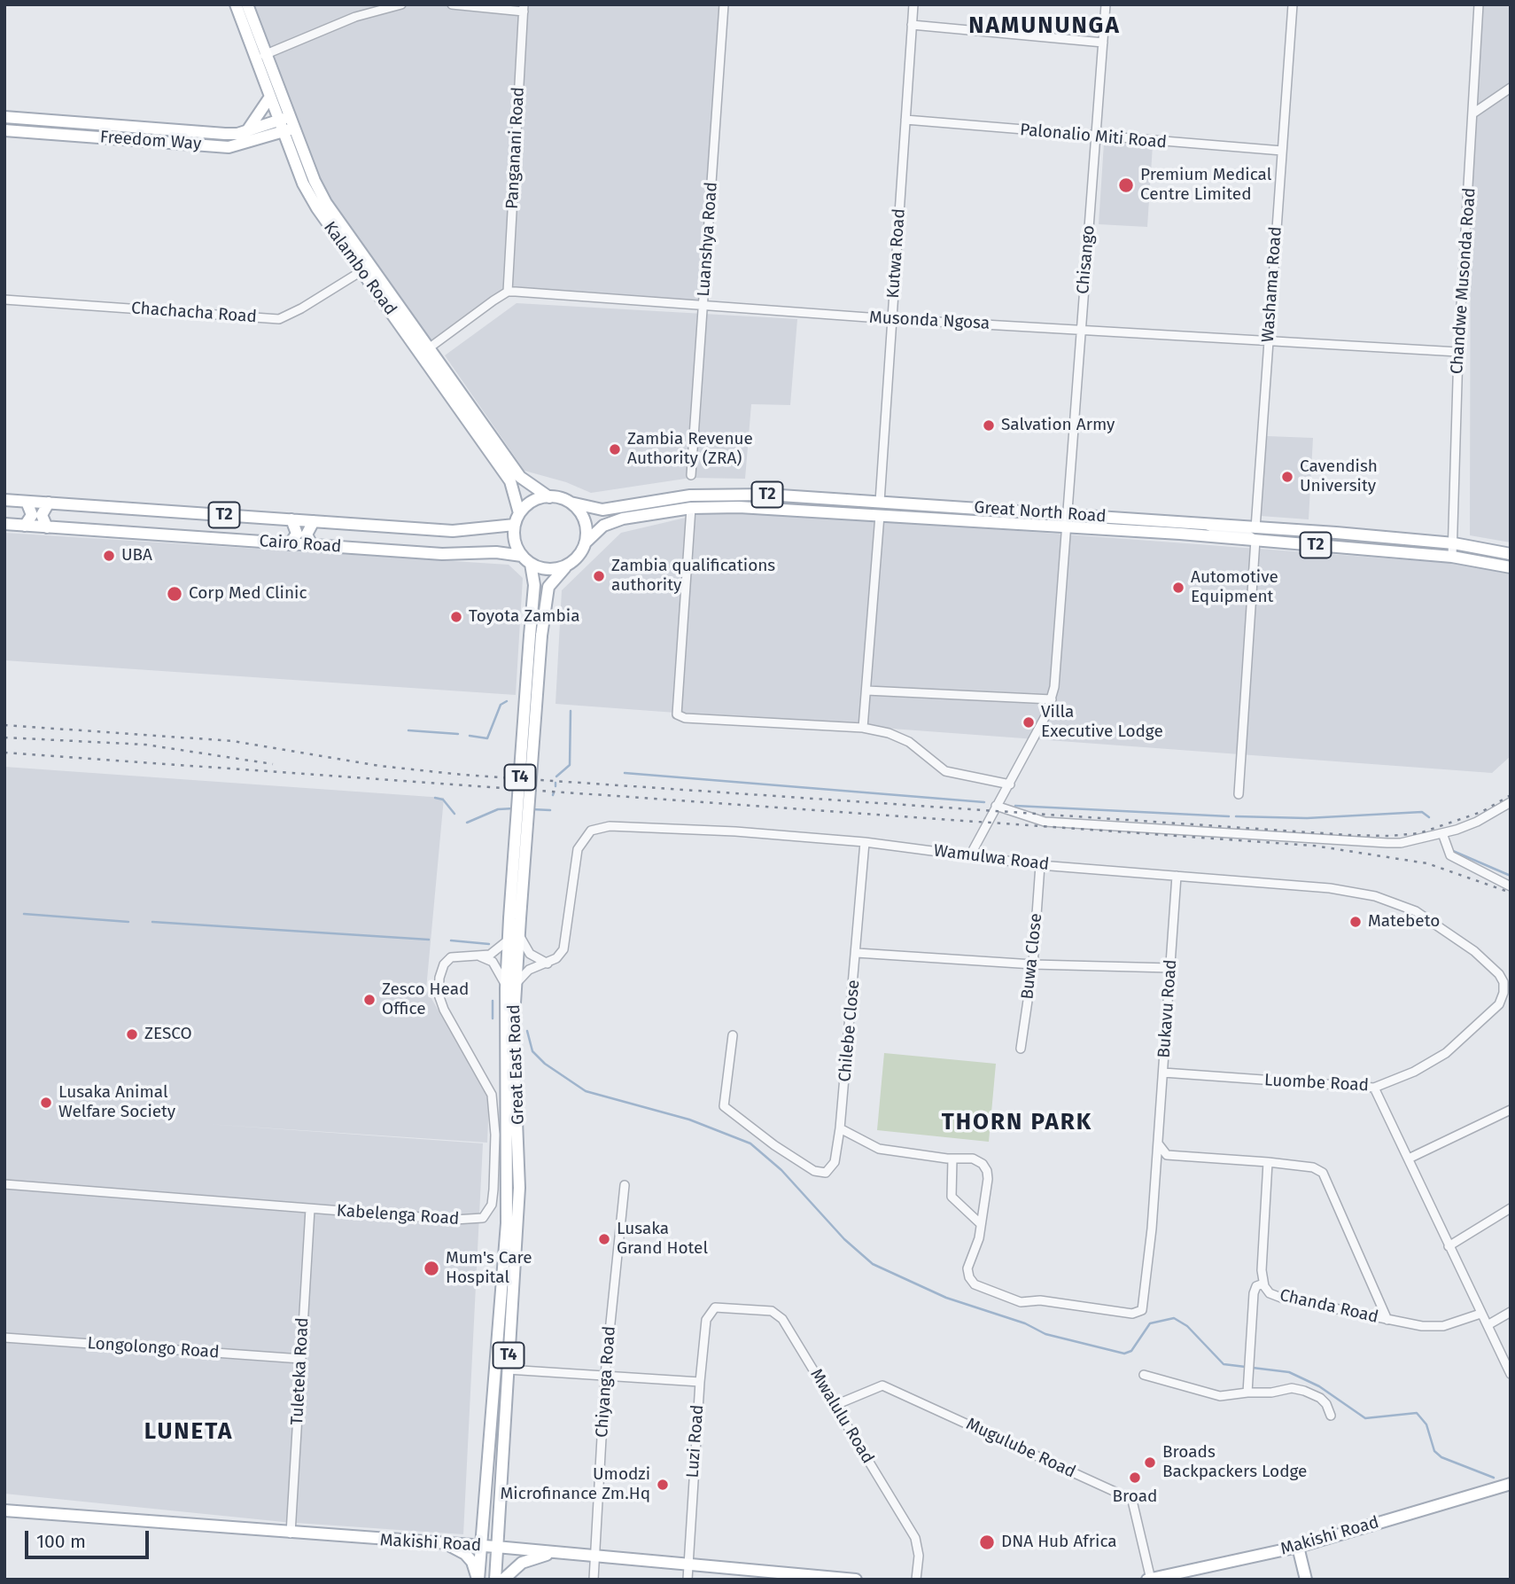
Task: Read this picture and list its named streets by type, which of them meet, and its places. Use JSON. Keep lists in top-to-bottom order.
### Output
{
  "streets": {
    "main road": [
      "Freedom Way",
      "Kalambo Road",
      "T2",
      "Great North Road",
      "Cairo Road",
      "T4",
      "Great East Road",
      "Makishi Road"
    ],
    "street": [
      "Palonalio Miti Road",
      "Panganani Road",
      "Luanshya Road",
      "Kutwa Road",
      "Chisango",
      "Chandwe Musonda Road",
      "Washama Road",
      "Chachacha Road",
      "Musonda Ngosa",
      "Wamulwa Road",
      "Buwa Close",
      "Bukavu Road",
      "Chilebe Close",
      "Luombe Road",
      "Kabelenga Road",
      "Chanda Road",
      "Longolongo Road",
      "Tuleteka Road",
      "Chiyanga Road",
      "Mwalulu Road",
      "Luzi Road",
      "Mugulube Road"
    ]
  },
  "crossings": [
    ["Palonalio Miti Road", "Kutwa Road"],
    ["Palonalio Miti Road", "Chisango"],
    ["Palonalio Miti Road", "Washama Road"],
    ["Freedom Way", "Kalambo Road"],
    ["Panganani Road", "Musonda Ngosa"],
    ["Luanshya Road", "Musonda Ngosa"],
    ["Kutwa Road", "Musonda Ngosa"],
    ["Kutwa Road", "Great North Road"],
    ["Chisango", "Musonda Ngosa"],
    ["Chisango", "Great North Road"],
    ["Kalambo Road", "Chachacha Road"],
    ["Kalambo Road", "Great North Road"],
    ["Kalambo Road", "Cairo Road"],
    ["Kalambo Road", "Great East Road"],
    ["Chandwe Musonda Road", "Musonda Ngosa"],
    ["Chandwe Musonda Road", "Great North Road"],
    ["Washama Road", "Musonda Ngosa"],
    ["Washama Road", "Great North Road"],
    ["Great North Road", "Cairo Road"],
    ["Great North Road", "Great East Road"],
    ["Cairo Road", "Great East Road"],
    ["Wamulwa Road", "Buwa Close"],
    ["Wamulwa Road", "Bukavu Road"],
    ["Wamulwa Road", "Chilebe Close"],
    ["Wamulwa Road", "Great East Road"],
    ["Wamulwa Road", "Luombe Road"],
    ["Bukavu Road", "Luombe Road"],
    ["Great East Road", "Kabelenga Road"],
    ["Great East Road", "Makishi Road"],
    ["Kabelenga Road", "Tuleteka Road"],
    ["Longolongo Road", "Tuleteka Road"],
    ["Tuleteka Road", "Makishi Road"],
    ["Chiyanga Road", "Makishi Road"],
    ["Mwalulu Road", "Luzi Road"],
    ["Mwalulu Road", "Mugulube Road"],
    ["Luzi Road", "Makishi Road"],
    ["Mugulube Road", "Makishi Road"]
  ],
  "districts": ["NAMUNUNGA", "THORN PARK", "LUNETA"],
  "places": [
    "Premium Medical Centre Limited",
    "Salvation Army",
    "Zambia Revenue Authority (ZRA)",
    "Cavendish University",
    "UBA",
    "Zambia qualifications authority",
    "Automotive Equipment",
    "Corp Med Clinic",
    "Toyota Zambia",
    "Villa Executive Lodge",
    "Matebeto",
    "Zesco Head Office",
    "ZESCO",
    "Lusaka Animal Welfare Society",
    "Lusaka Grand Hotel",
    "Mum's Care Hospital",
    "Broads Backpackers Lodge",
    "Broad",
    "Umodzi Microfinance Zm.Hq",
    "DNA Hub Africa"
  ],
  "scale_bar": "100 m"
}
